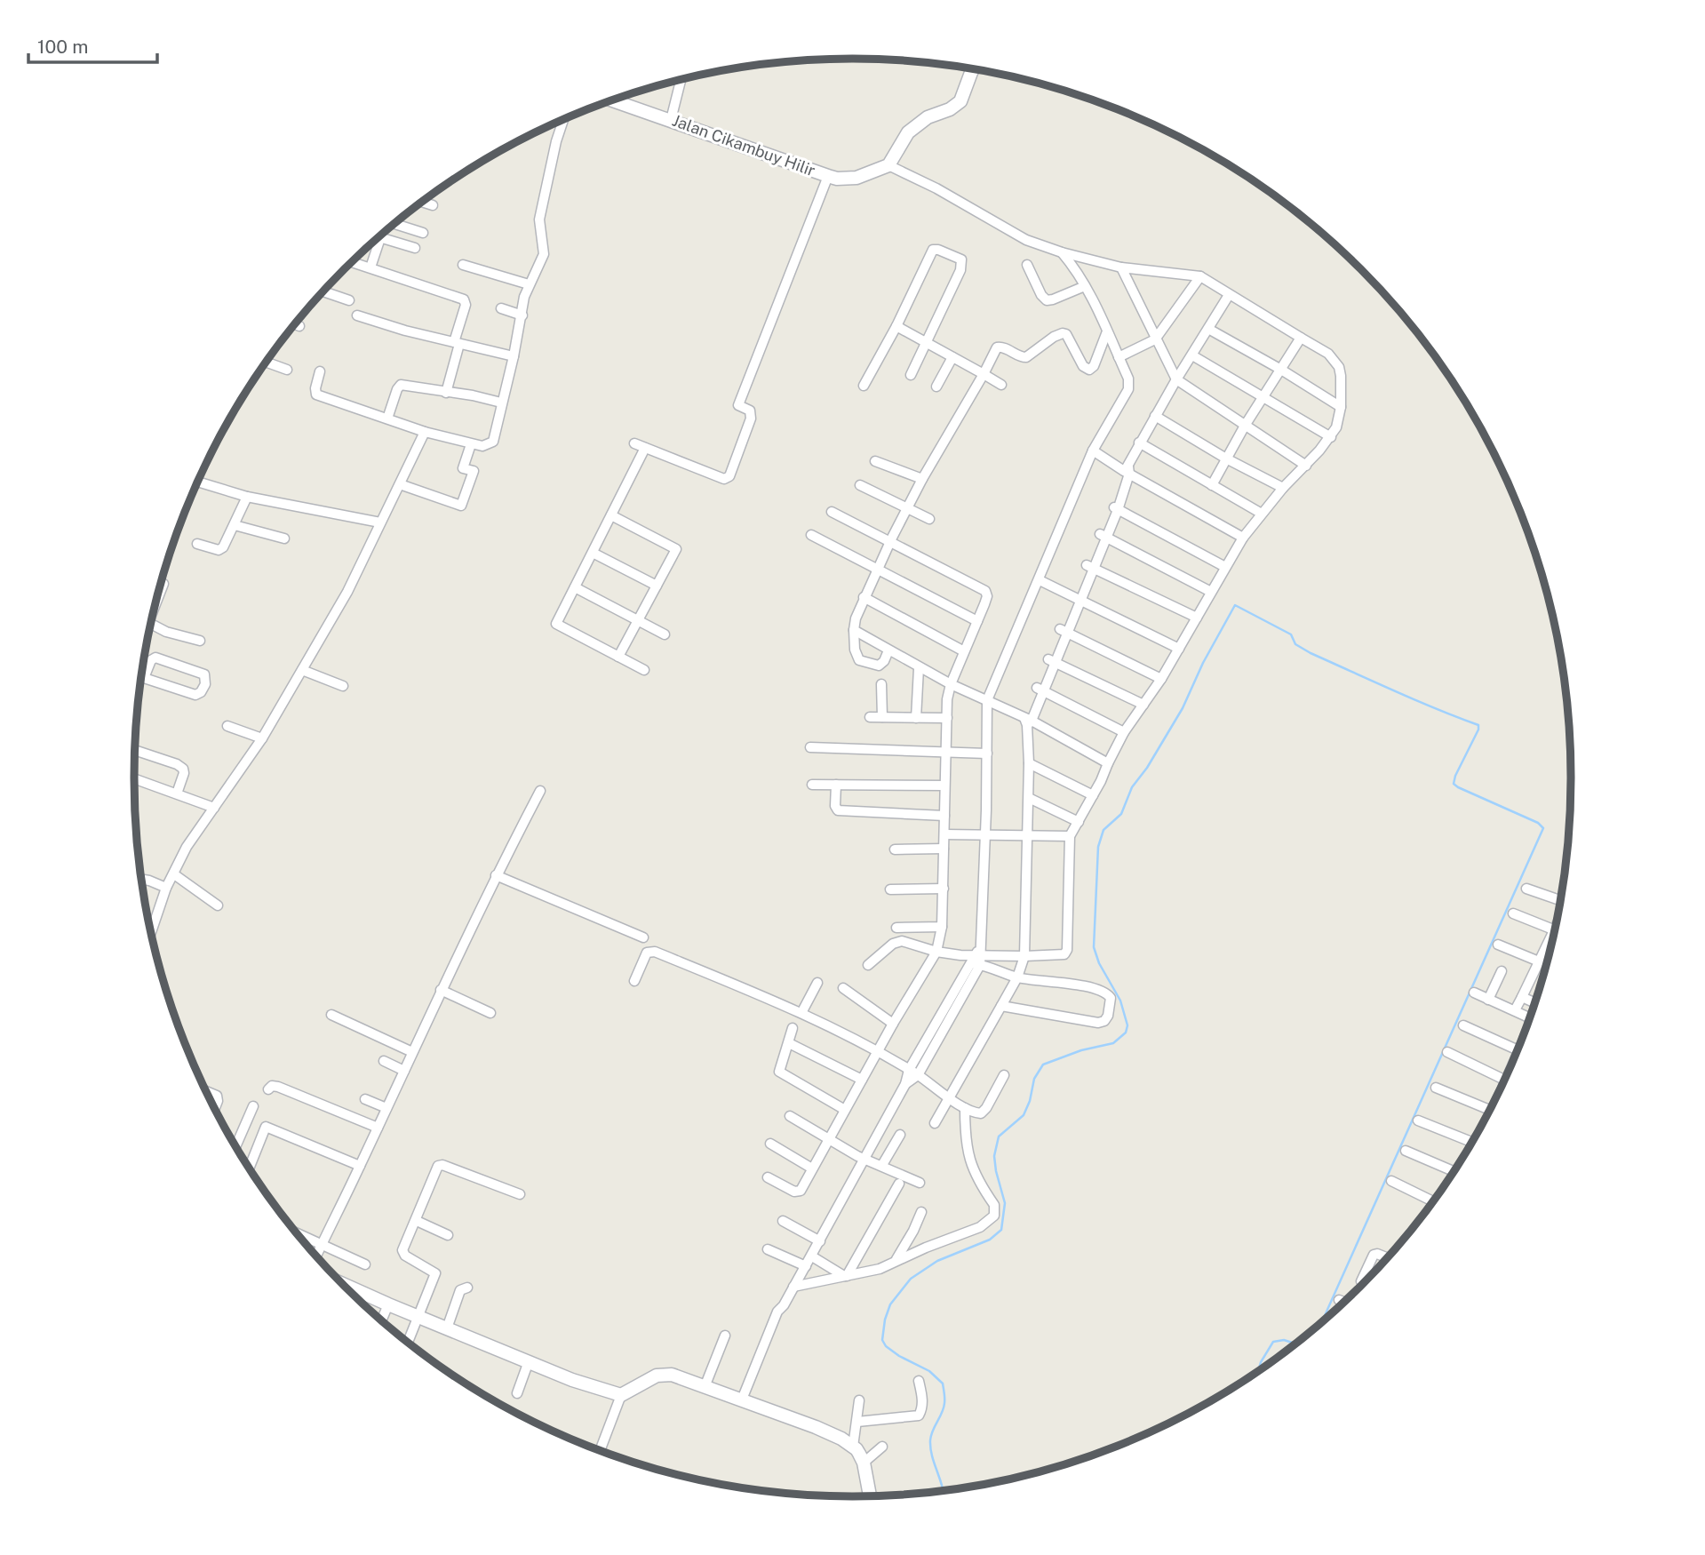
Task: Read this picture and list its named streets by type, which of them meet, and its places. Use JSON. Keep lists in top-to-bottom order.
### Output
{
  "streets": {
    "street": ["Jalan Cikambuy Hilir"]
  },
  "scale_bar": "100 m"
}
